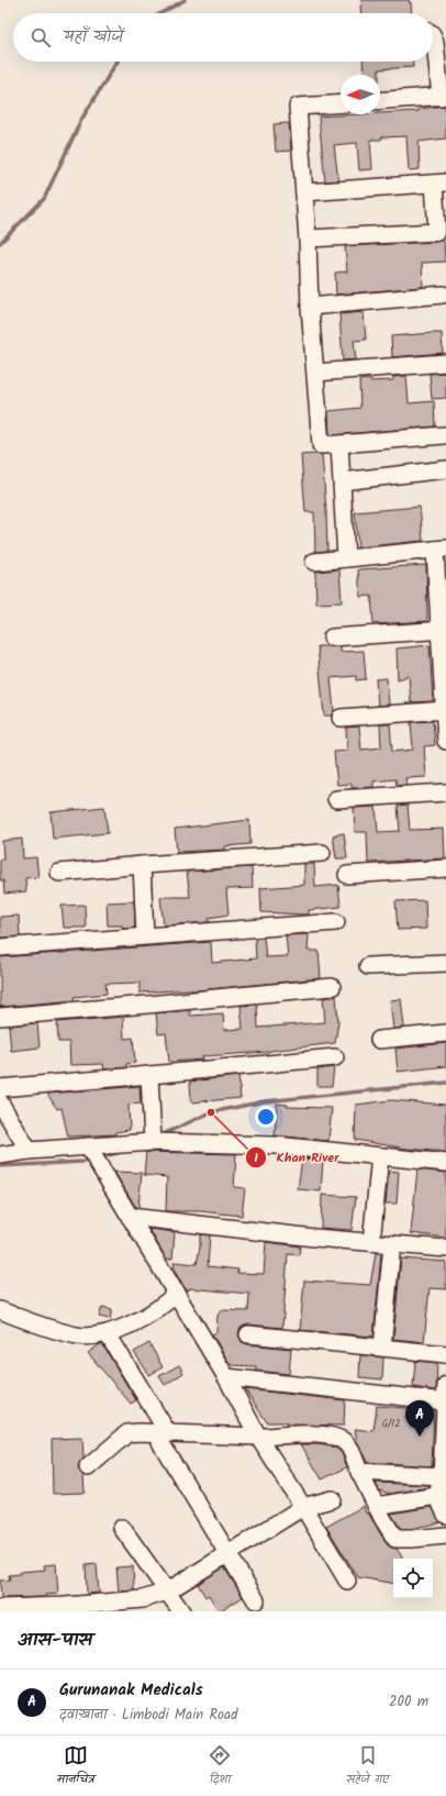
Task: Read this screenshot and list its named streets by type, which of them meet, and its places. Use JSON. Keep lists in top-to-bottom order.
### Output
{
  "places": ["Khan River"],
  "house_numbers": ["G/12"],
  "north": "left",
  "page": {
    "search": "यहाँ खोजें",
    "pins": "A",
    "heading": "आस-पास",
    "list": [
      {
        "mark": "A",
        "name": "Gurunanak Medicals",
        "note": "दवाख़ाना · Limbodi Main Road",
        "value": "200 m"
      }
    ],
    "nav": ["मानचित्र", "दिशा", "सहेजे गए"]
  }
}
